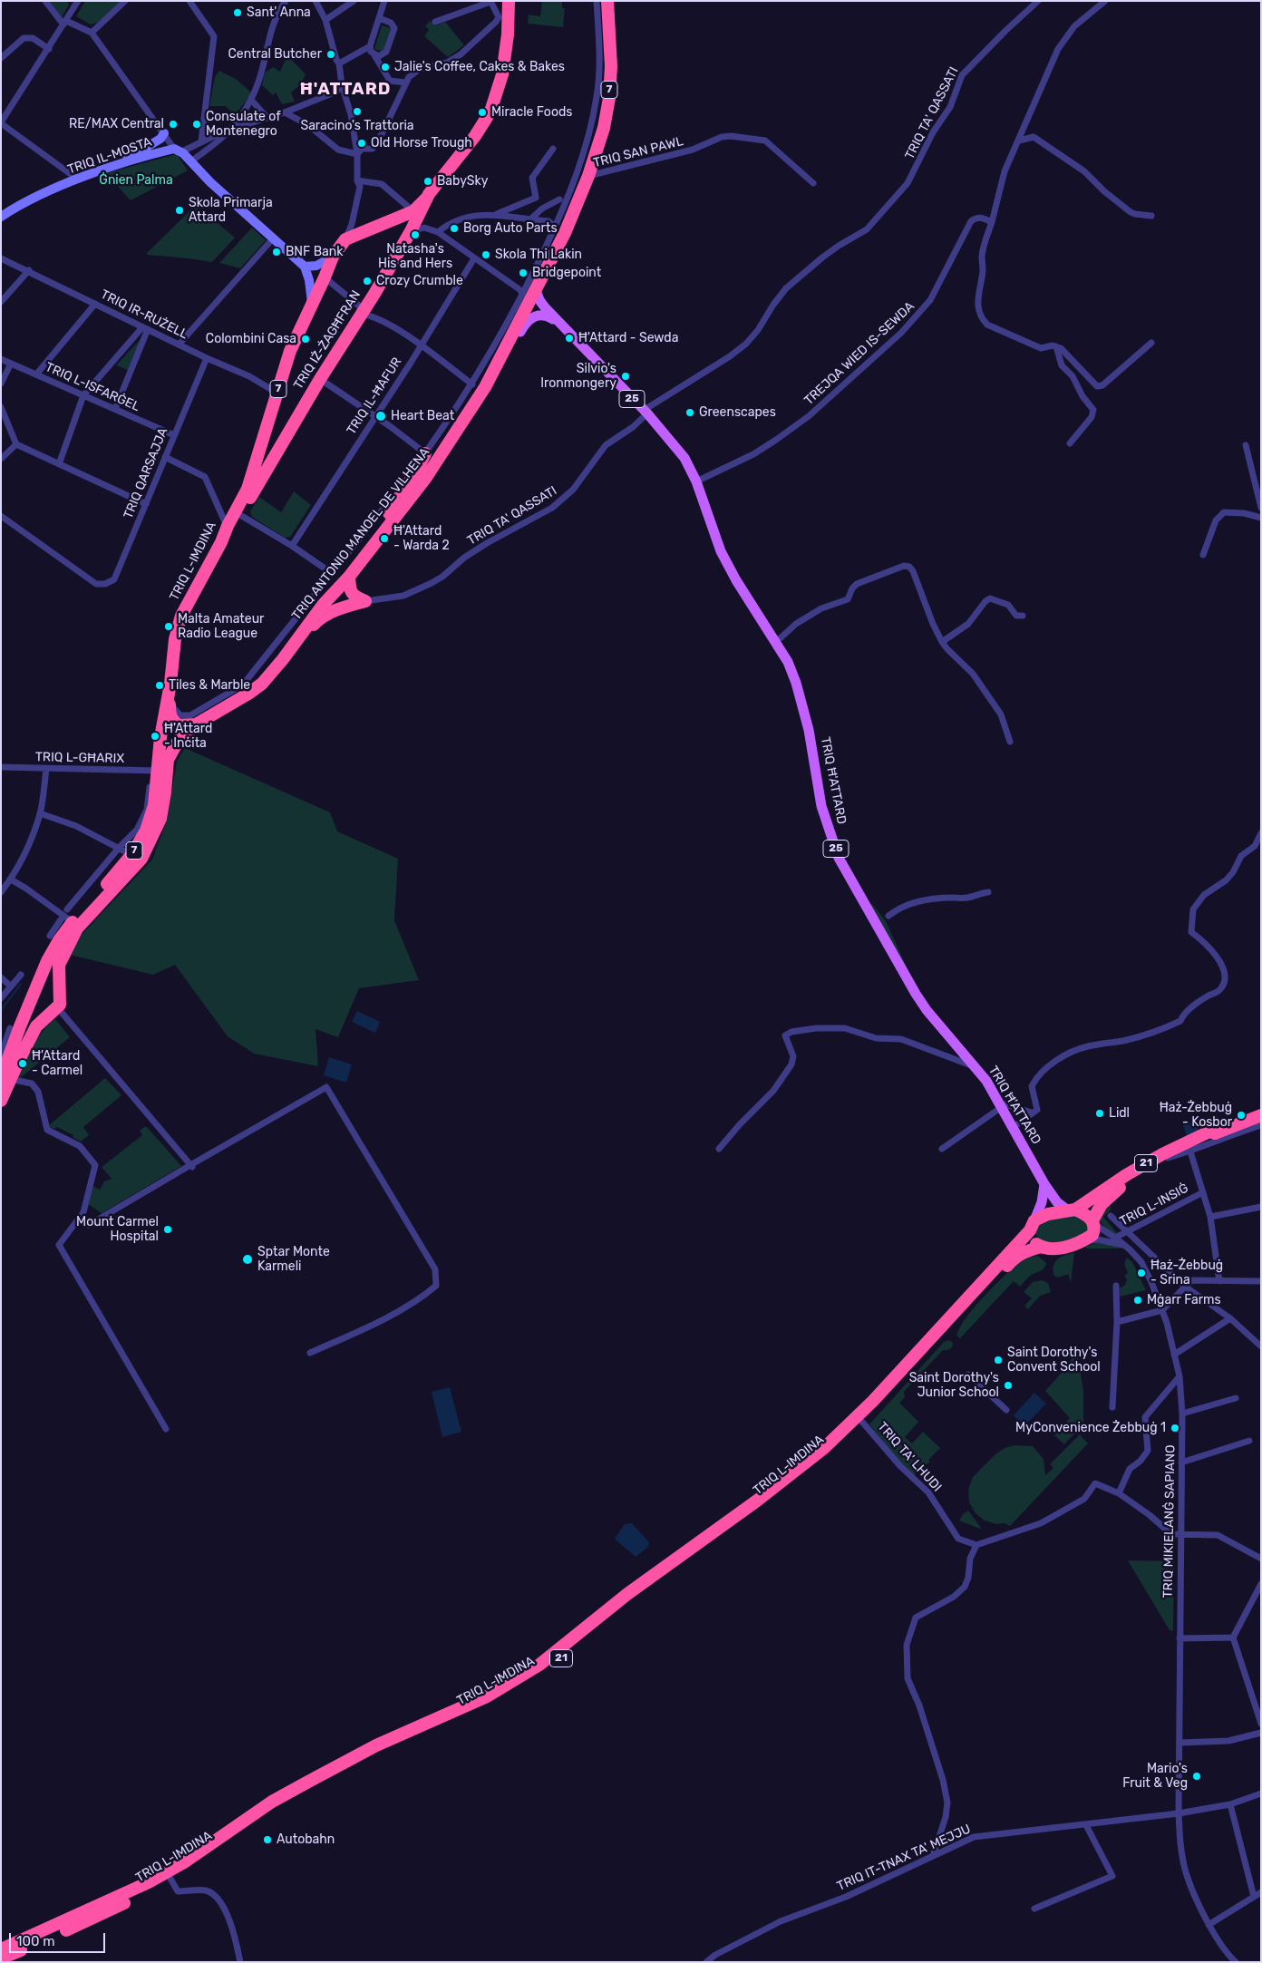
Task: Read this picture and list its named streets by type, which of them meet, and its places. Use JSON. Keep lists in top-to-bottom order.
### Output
{
  "streets": {
    "highway": [
      "7",
      "TRIQ IŻ-ŻAGĦFRAN",
      "TRIQ ANTONIO MANOEL DE VILHENA",
      "TRIQ L-IMDINA",
      "21"
    ],
    "main road": ["25", "TRIQ Ħ'ATTARD"],
    "street": [
      "TRIQ TA' QASSATI",
      "TRIQ SAN PAWL",
      "TRIQ IL-MOSTA",
      "TRIQ IR-RUŻELL",
      "TREJQA WIED IS-SEWDA",
      "TRIQ L-ISFARĠEL",
      "TRIQ IL-ĦAFUR",
      "TRIQ QARSAJJA",
      "TRIQ L-GĦARIX",
      "TRIQ L-INSIĠ",
      "TRIQ TA' LHUDI",
      "TRIQ MIKIELANĠ SAPIANO",
      "TRIQ IT-TNAX TA' MEJJU"
    ]
  },
  "crossings": [
    ["TRIQ TA' QASSATI", "25"],
    ["TRIQ SAN PAWL", "25"],
    ["TRIQ SAN PAWL", "TRIQ ANTONIO MANOEL DE VILHENA"],
    ["TRIQ IR-RUŻELL", "TRIQ QARSAJJA"],
    ["TRIQ IR-RUŻELL", "TRIQ L-IMDINA"],
    ["TRIQ IŻ-ŻAGĦFRAN", "TRIQ L-IMDINA"],
    ["TREJQA WIED IS-SEWDA", "25"],
    ["TREJQA WIED IS-SEWDA", "TRIQ Ħ'ATTARD"],
    ["TRIQ L-ISFARĠEL", "TRIQ QARSAJJA"],
    ["25", "TRIQ ANTONIO MANOEL DE VILHENA"],
    ["25", "TRIQ Ħ'ATTARD"],
    ["TRIQ ANTONIO MANOEL DE VILHENA", "TRIQ L-IMDINA"],
    ["TRIQ L-IMDINA", "TRIQ L-GĦARIX"],
    ["TRIQ L-IMDINA", "TRIQ Ħ'ATTARD"],
    ["TRIQ L-IMDINA", "TRIQ TA' LHUDI"],
    ["TRIQ L-IMDINA", "TRIQ MIKIELANĠ SAPIANO"],
    ["TRIQ L-INSIĠ", "TRIQ MIKIELANĠ SAPIANO"],
    ["TRIQ MIKIELANĠ SAPIANO", "TRIQ IT-TNAX TA' MEJJU"]
  ],
  "districts": ["Ħ'ATTARD"],
  "parks": ["Ġnien Palma"],
  "places": [
    "Sant' Anna",
    "Central Butcher",
    "Jalie's Coffee, Cakes & Bakes",
    "Saracino's Trattoria",
    "Miracle Foods",
    "RE/MAX Central",
    "Consulate of Montenegro",
    "Old Horse Trough",
    "BabySky",
    "Skola Primarja Attard",
    "Borg Auto Parts",
    "Natasha's His and Hers",
    "BNF Bank",
    "Skola Thi Lakin",
    "Bridgepoint",
    "Crozy Crumble",
    "Ħ'Attard - Sewda",
    "Colombini Casa",
    "Silvio's Ironmongery",
    "Greenscapes",
    "Heart Beat",
    "Ħ'Attard - Warda 2",
    "Malta Amateur Radio League",
    "Tiles & Marble",
    "Ħ'Attard - Inċita",
    "Ħ'Attard - Carmel",
    "Lidl",
    "Ħaż-Żebbuġ - Kosbor",
    "Mount Carmel Hospital",
    "Sptar Monte Karmeli",
    "Ħaż-Żebbuġ - Srina",
    "Mġarr Farms",
    "Saint Dorothy's Convent School",
    "Saint Dorothy's Junior School",
    "MyConvenience Żebbuġ 1",
    "Mario's Fruit & Veg",
    "Autobahn"
  ],
  "scale_bar": "100 m"
}
